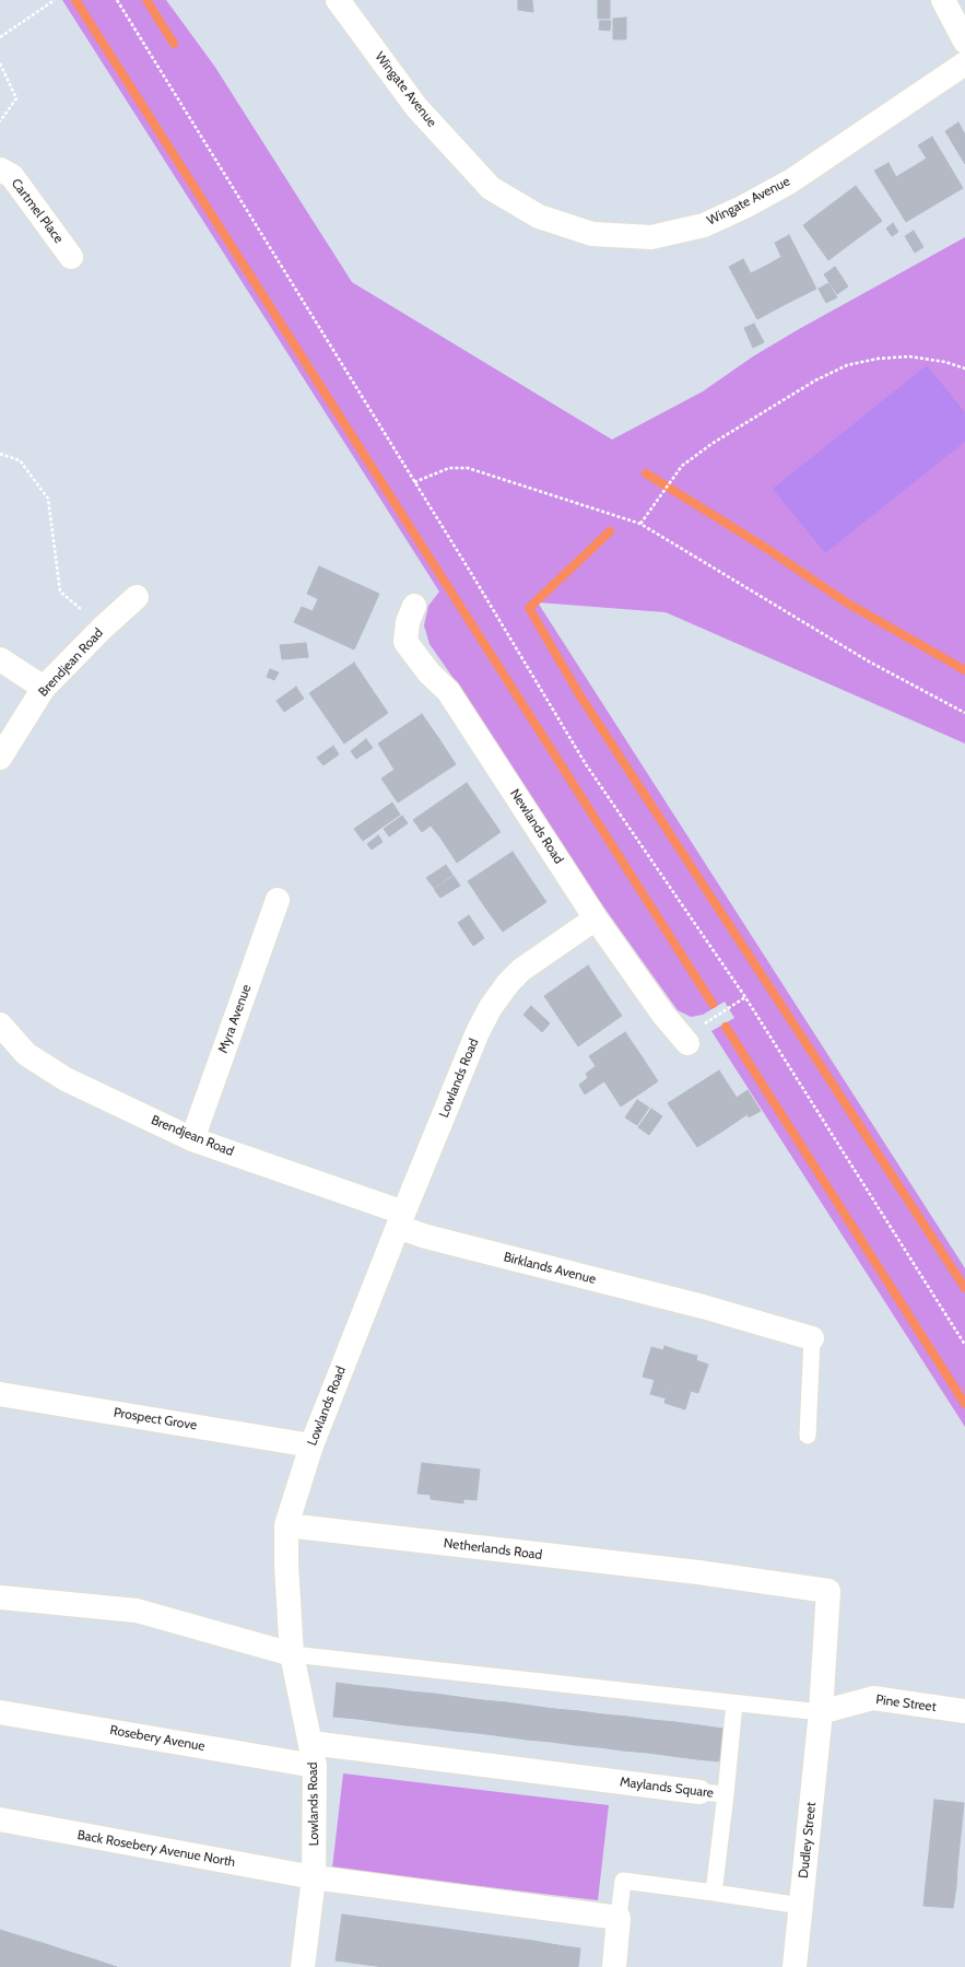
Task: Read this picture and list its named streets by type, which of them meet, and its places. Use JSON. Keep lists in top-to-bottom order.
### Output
{
  "streets": {
    "street": [
      "Wingate Avenue",
      "Cartmel Place",
      "Brendjean Road",
      "Newlands Road",
      "Myra Avenue",
      "Lowlands Road",
      "Birklands Avenue",
      "Prospect Grove",
      "Netherlands Road",
      "Pine Street",
      "Rosebery Avenue",
      "Maylands Square",
      "Dudley Street",
      "Back Rosebery Avenue North"
    ]
  },
  "crossings": [
    ["Brendjean Road", "Myra Avenue"],
    ["Brendjean Road", "Lowlands Road"],
    ["Brendjean Road", "Birklands Avenue"],
    ["Newlands Road", "Lowlands Road"],
    ["Lowlands Road", "Birklands Avenue"],
    ["Lowlands Road", "Prospect Grove"],
    ["Lowlands Road", "Netherlands Road"],
    ["Lowlands Road", "Rosebery Avenue"],
    ["Lowlands Road", "Maylands Square"],
    ["Lowlands Road", "Back Rosebery Avenue North"],
    ["Netherlands Road", "Pine Street"],
    ["Netherlands Road", "Dudley Street"],
    ["Pine Street", "Dudley Street"],
    ["Rosebery Avenue", "Maylands Square"]
  ]
}
